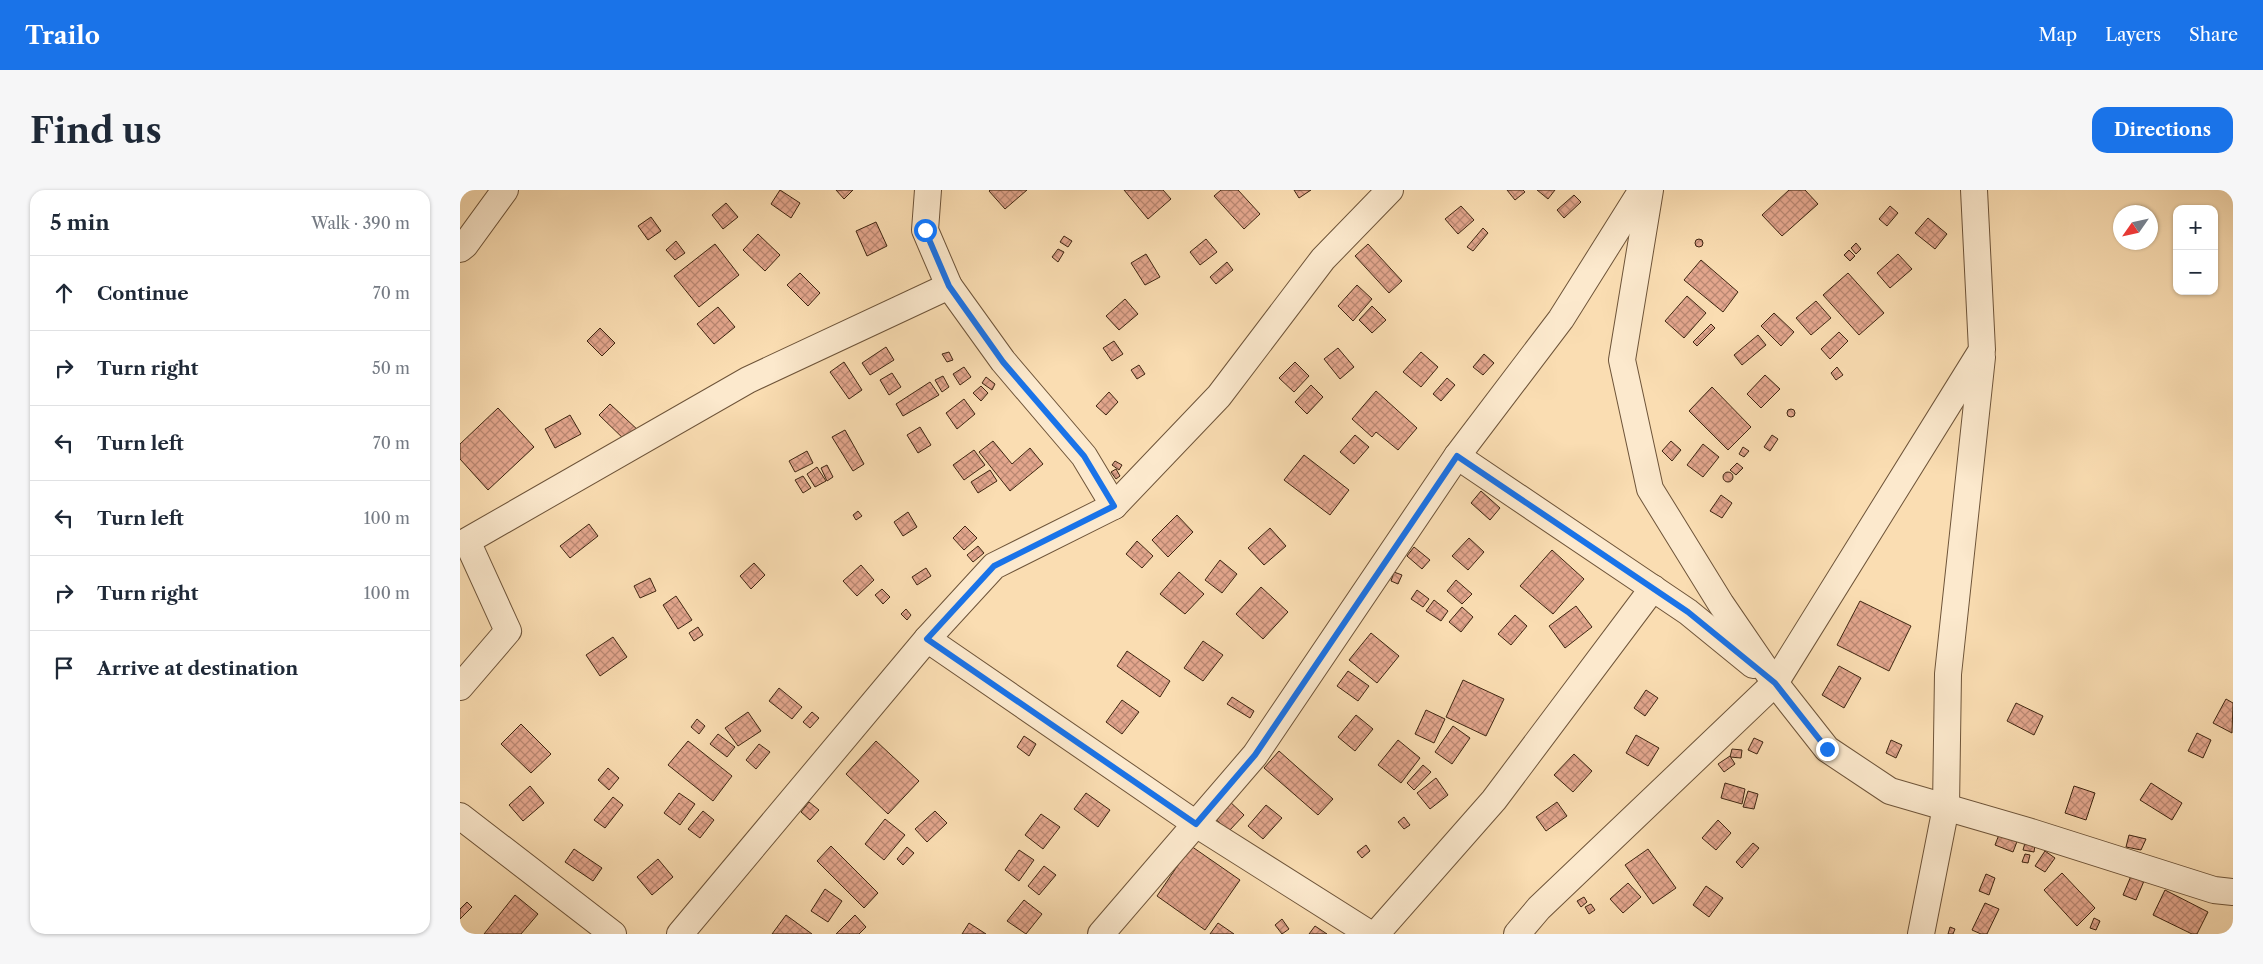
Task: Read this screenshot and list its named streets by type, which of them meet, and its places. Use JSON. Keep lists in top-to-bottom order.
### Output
{
  "north": "bottom left",
  "page": {
    "header": "Trailo",
    "nav": ["Map", "Layers", "Share"],
    "buttons": "Directions",
    "title": "Find us",
    "heading": ["5 min", "Walk · 390 m"],
    "map_buttons": ["+", "−"],
    "list": [
      ["Continue", "70 m"],
      ["Turn right", "50 m"],
      ["Turn left", "70 m"],
      ["Turn left", "100 m"],
      ["Turn right", "100 m"],
      "Arrive at destination"
    ]
  }
}
